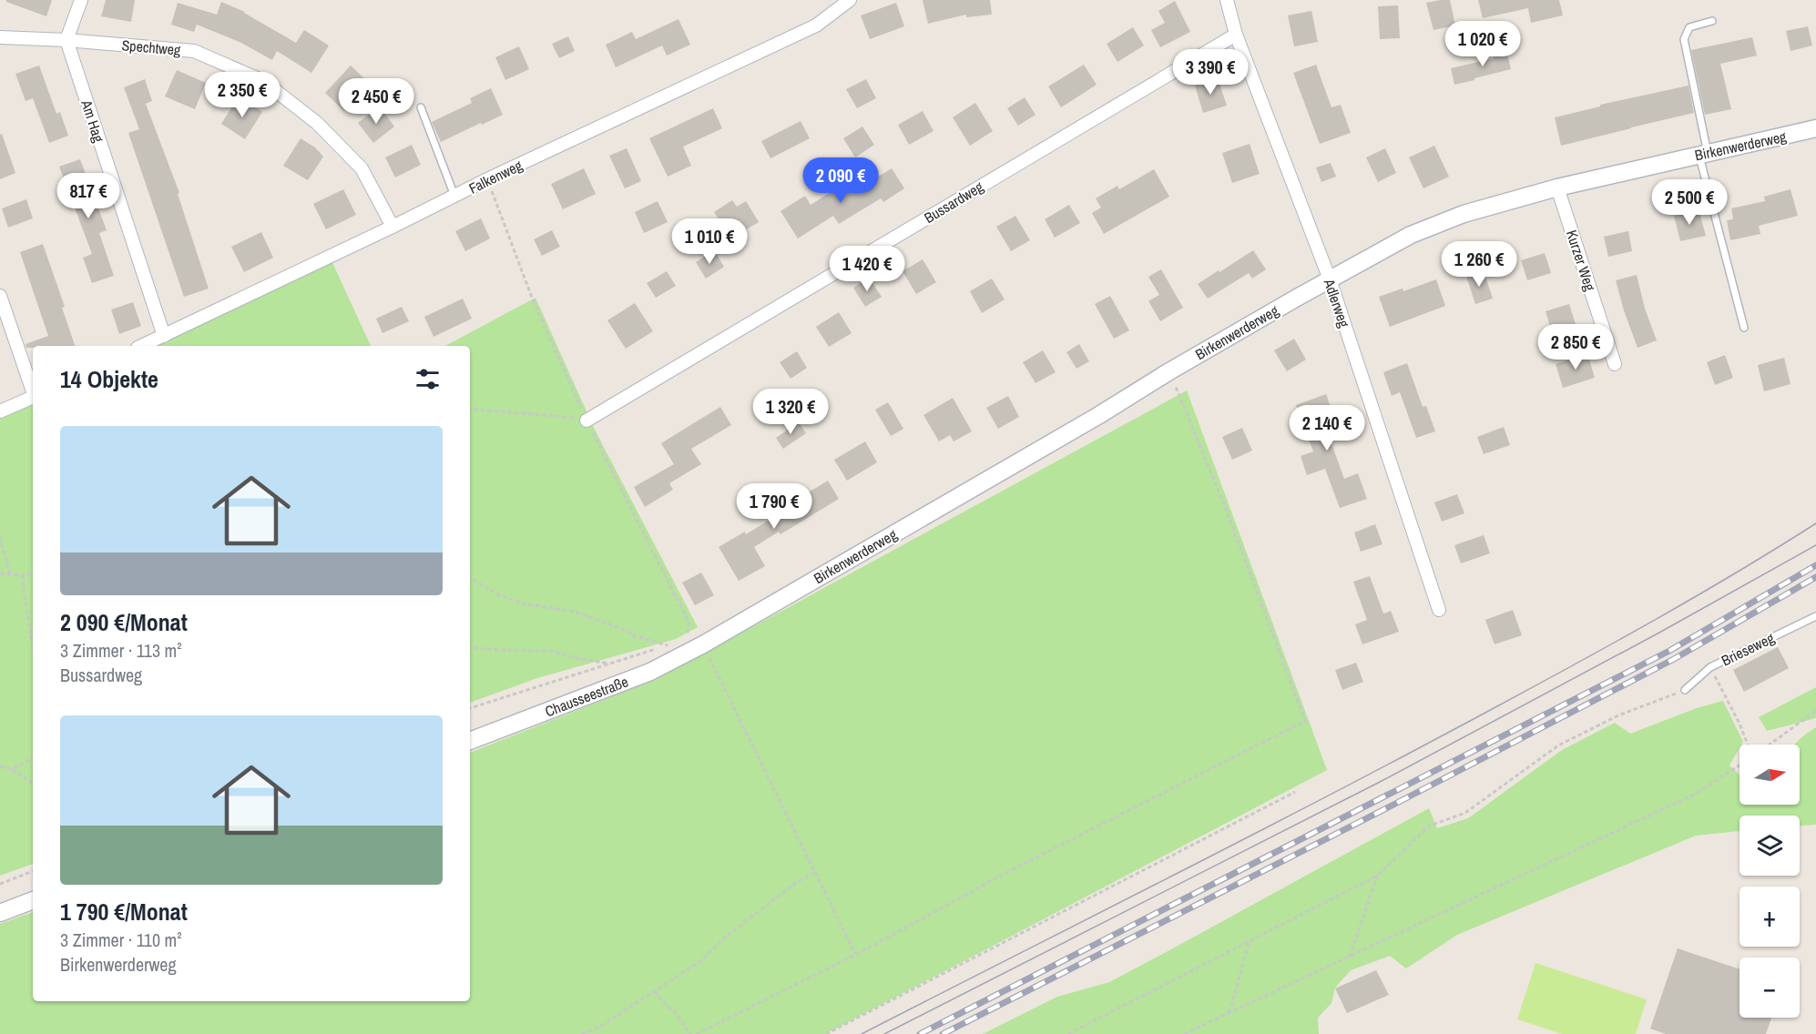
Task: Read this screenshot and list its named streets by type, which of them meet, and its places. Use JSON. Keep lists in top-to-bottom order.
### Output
{
  "streets": {
    "street": [
      "Spechtweg",
      "Am Hag",
      "Birkenwerderweg",
      "Falkenweg",
      "Bussardweg",
      "Kurzer Weg",
      "Adlerweg",
      "Chausseestraße"
    ],
    "lane": ["Brieseweg"]
  },
  "crossings": [
    ["Spechtweg", "Am Hag"],
    ["Spechtweg", "Falkenweg"],
    ["Am Hag", "Falkenweg"],
    ["Birkenwerderweg", "Kurzer Weg"],
    ["Birkenwerderweg", "Adlerweg"],
    ["Birkenwerderweg", "Chausseestraße"],
    ["Bussardweg", "Adlerweg"]
  ],
  "north": "right",
  "page": {
    "price": [
      "1 020 €",
      "3 390 €",
      "2 350 €",
      "2 450 €",
      "2 090 €",
      "817 €",
      "2 500 €",
      "1 010 €",
      "1 260 €",
      "1 420 €",
      "2 850 €",
      "1 320 €",
      "2 140 €",
      "1 790 €"
    ],
    "heading": "14 Objekte",
    "list": [
      {
        "name": "2 090 €/Monat",
        "note": "3 Zimmer · 113 m² · Bussardweg"
      },
      {
        "name": "1 790 €/Monat",
        "note": "3 Zimmer · 110 m² · Birkenwerderweg"
      }
    ],
    "map_buttons": ["+", "−"]
  }
}
